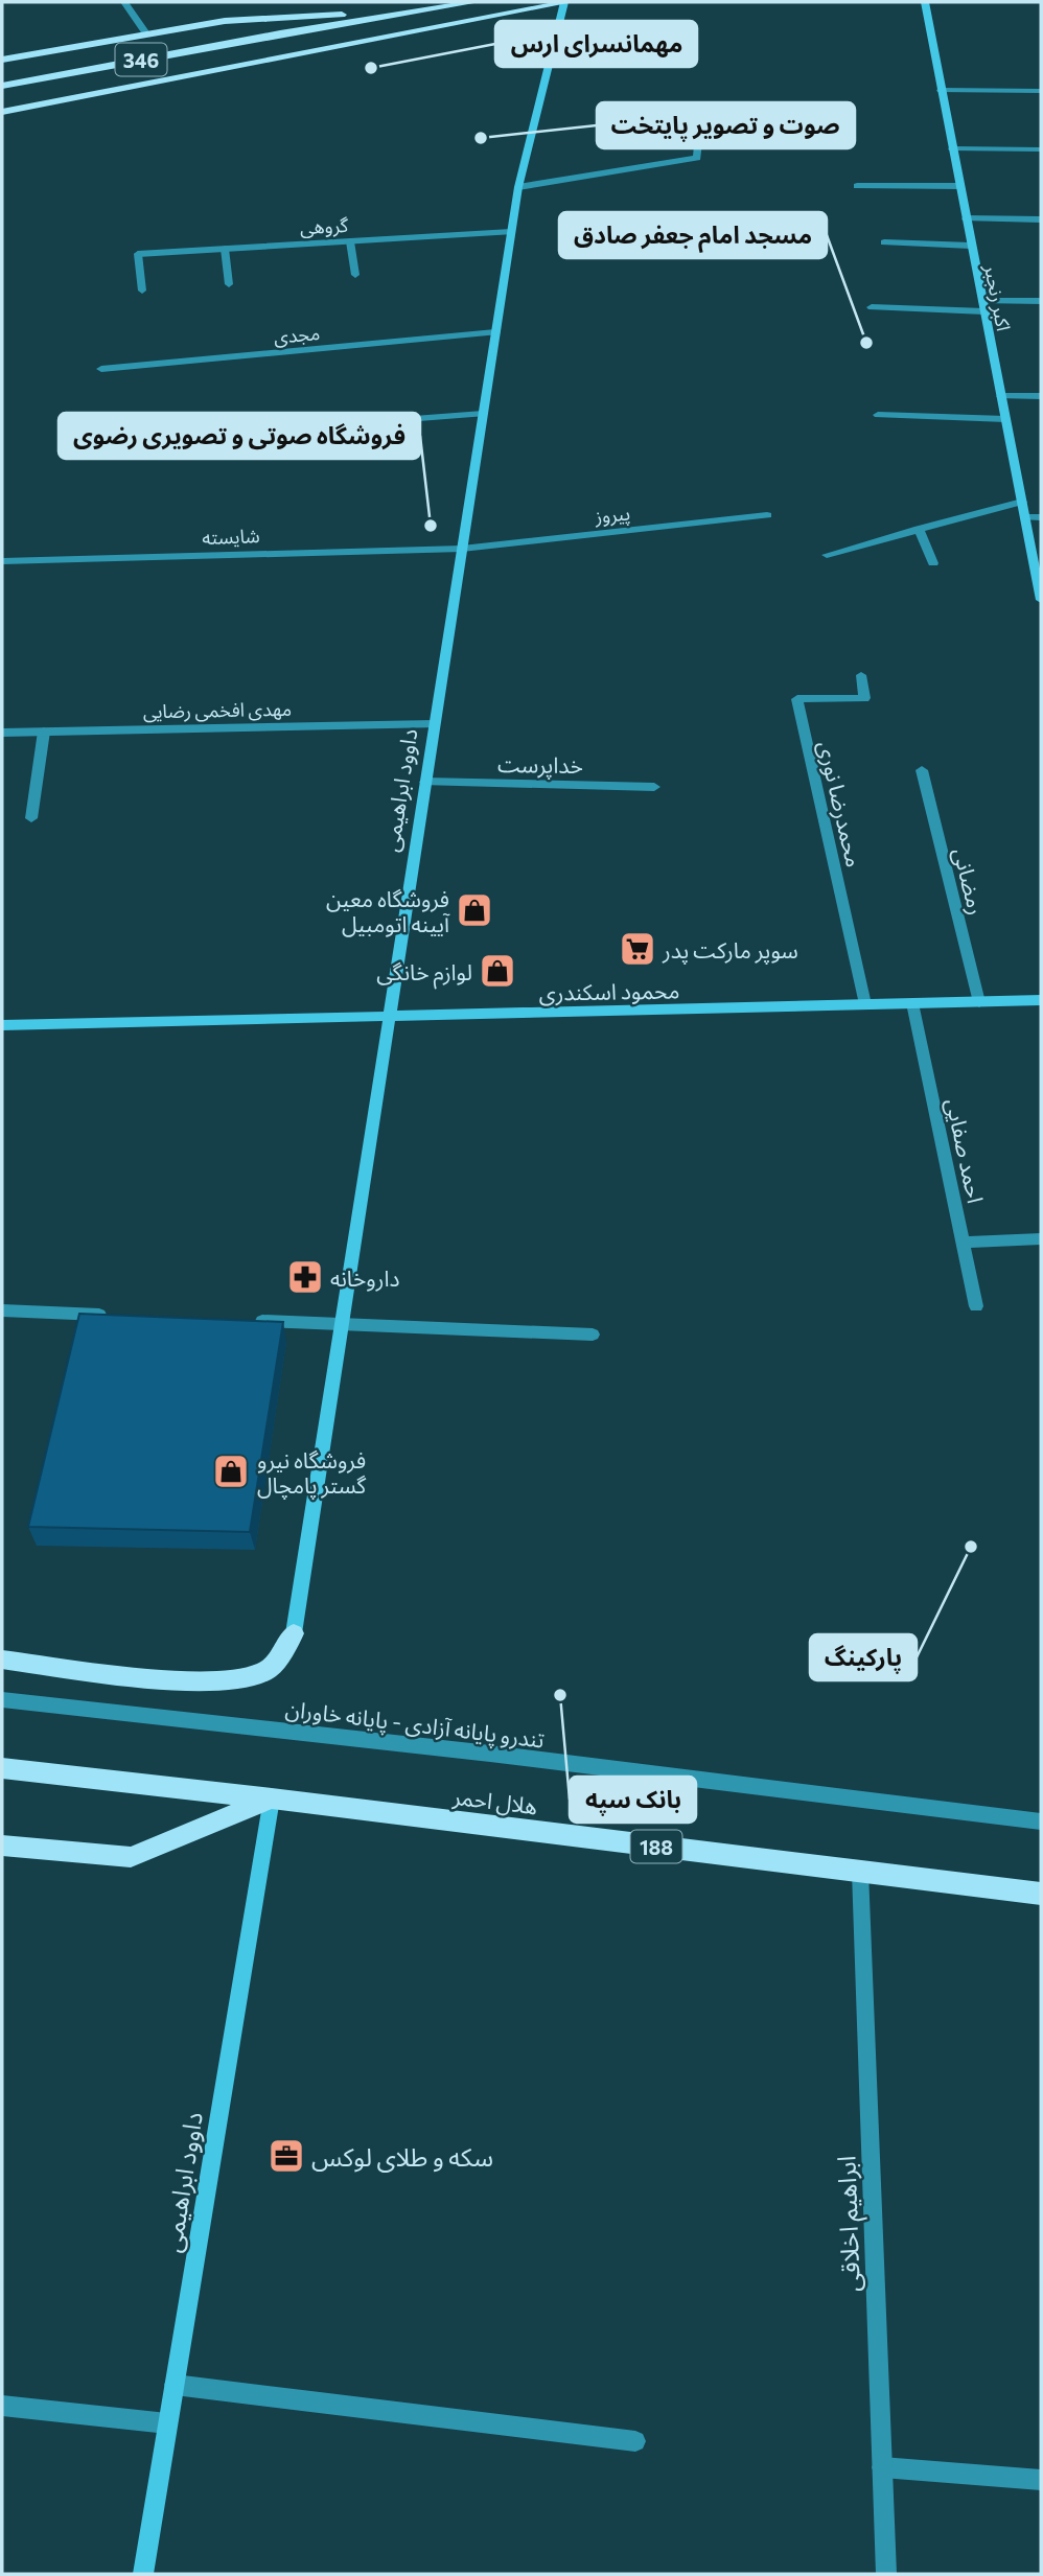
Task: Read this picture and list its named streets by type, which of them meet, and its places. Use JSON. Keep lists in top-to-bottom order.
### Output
{
  "streets": {
    "main road": ["346", "هلال احمر", "188"],
    "street": [
      "گروهی",
      "اکبر رنجبر",
      "مجدی",
      "پیروز",
      "شایسته",
      "مهدی افخمی رضایی",
      "خداپرست",
      "داوود ابراهیمی",
      "محمدرضا نوری",
      "رمضانی",
      "محمود اسکندری",
      "احمد صفایی",
      "تندرو پایانه آزادی - پایانه خاوران",
      "ابراهیم اخلاقی"
    ]
  },
  "crossings": [
    ["گروهی", "داوود ابراهیمی"],
    ["مجدی", "داوود ابراهیمی"],
    ["پیروز", "شایسته"],
    ["پیروز", "داوود ابراهیمی"],
    ["شایسته", "داوود ابراهیمی"],
    ["مهدی افخمی رضایی", "داوود ابراهیمی"],
    ["خداپرست", "داوود ابراهیمی"],
    ["داوود ابراهیمی", "محمود اسکندری"],
    ["داوود ابراهیمی", "هلال احمر"],
    ["محمدرضا نوری", "محمود اسکندری"],
    ["رمضانی", "محمود اسکندری"],
    ["محمود اسکندری", "احمد صفایی"],
    ["هلال احمر", "ابراهیم اخلاقی"]
  ],
  "places": {
    "other": [
      "مهمانسرای ارس",
      "صوت و تصویر پایتخت",
      "مسجد امام جعفر صادق",
      "فروشگاه صوتی و تصویری رضوی",
      "پارکینگ",
      "بانک سپه"
    ],
    "shop": ["فروشگاه معین آیینه اتومبیل", "لوازم خانگی", "فروشگاه نیرو گستر پامچال"],
    "supermarket": ["سوپر مارکت پدر"],
    "pharmacy": ["داروخانه"],
    "office": ["سکه و طلای لوکس"]
  }
}
